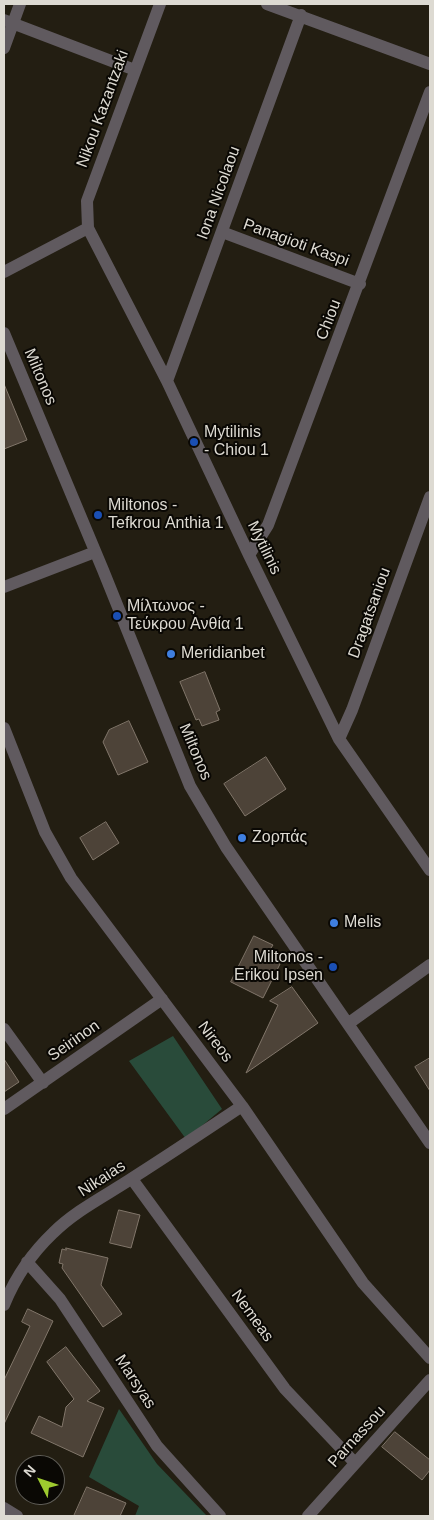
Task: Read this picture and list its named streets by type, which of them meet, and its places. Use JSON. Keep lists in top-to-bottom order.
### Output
{
  "streets": {
    "street": [
      "Nikou Kazantzaki",
      "Iona Nicolaou",
      "Panagioti Kaspi",
      "Chiou",
      "Miltonos",
      "Mytilinis",
      "Dragatsaniou",
      "Seirinon",
      "Nireos",
      "Nikaias",
      "Nemeas",
      "Marsyas",
      "Parnassou"
    ]
  },
  "crossings": [
    ["Nikou Kazantzaki", "Mytilinis"],
    ["Iona Nicolaou", "Panagioti Kaspi"],
    ["Iona Nicolaou", "Mytilinis"],
    ["Panagioti Kaspi", "Chiou"],
    ["Chiou", "Mytilinis"],
    ["Mytilinis", "Dragatsaniou"],
    ["Seirinon", "Nireos"],
    ["Nireos", "Nikaias"],
    ["Nikaias", "Nemeas"],
    ["Nikaias", "Marsyas"],
    ["Nemeas", "Parnassou"]
  ],
  "places": [
    "Mytilinis - Chiou 1",
    "Miltonos - Tefkrou Anthia 1",
    "Μίλτωνος - Τεύκρου Ανθία 1",
    "Meridianbet",
    "Ζορπάς",
    "Melis",
    "Miltonos - Erikou Ipsen"
  ],
  "north": "top left"
}
